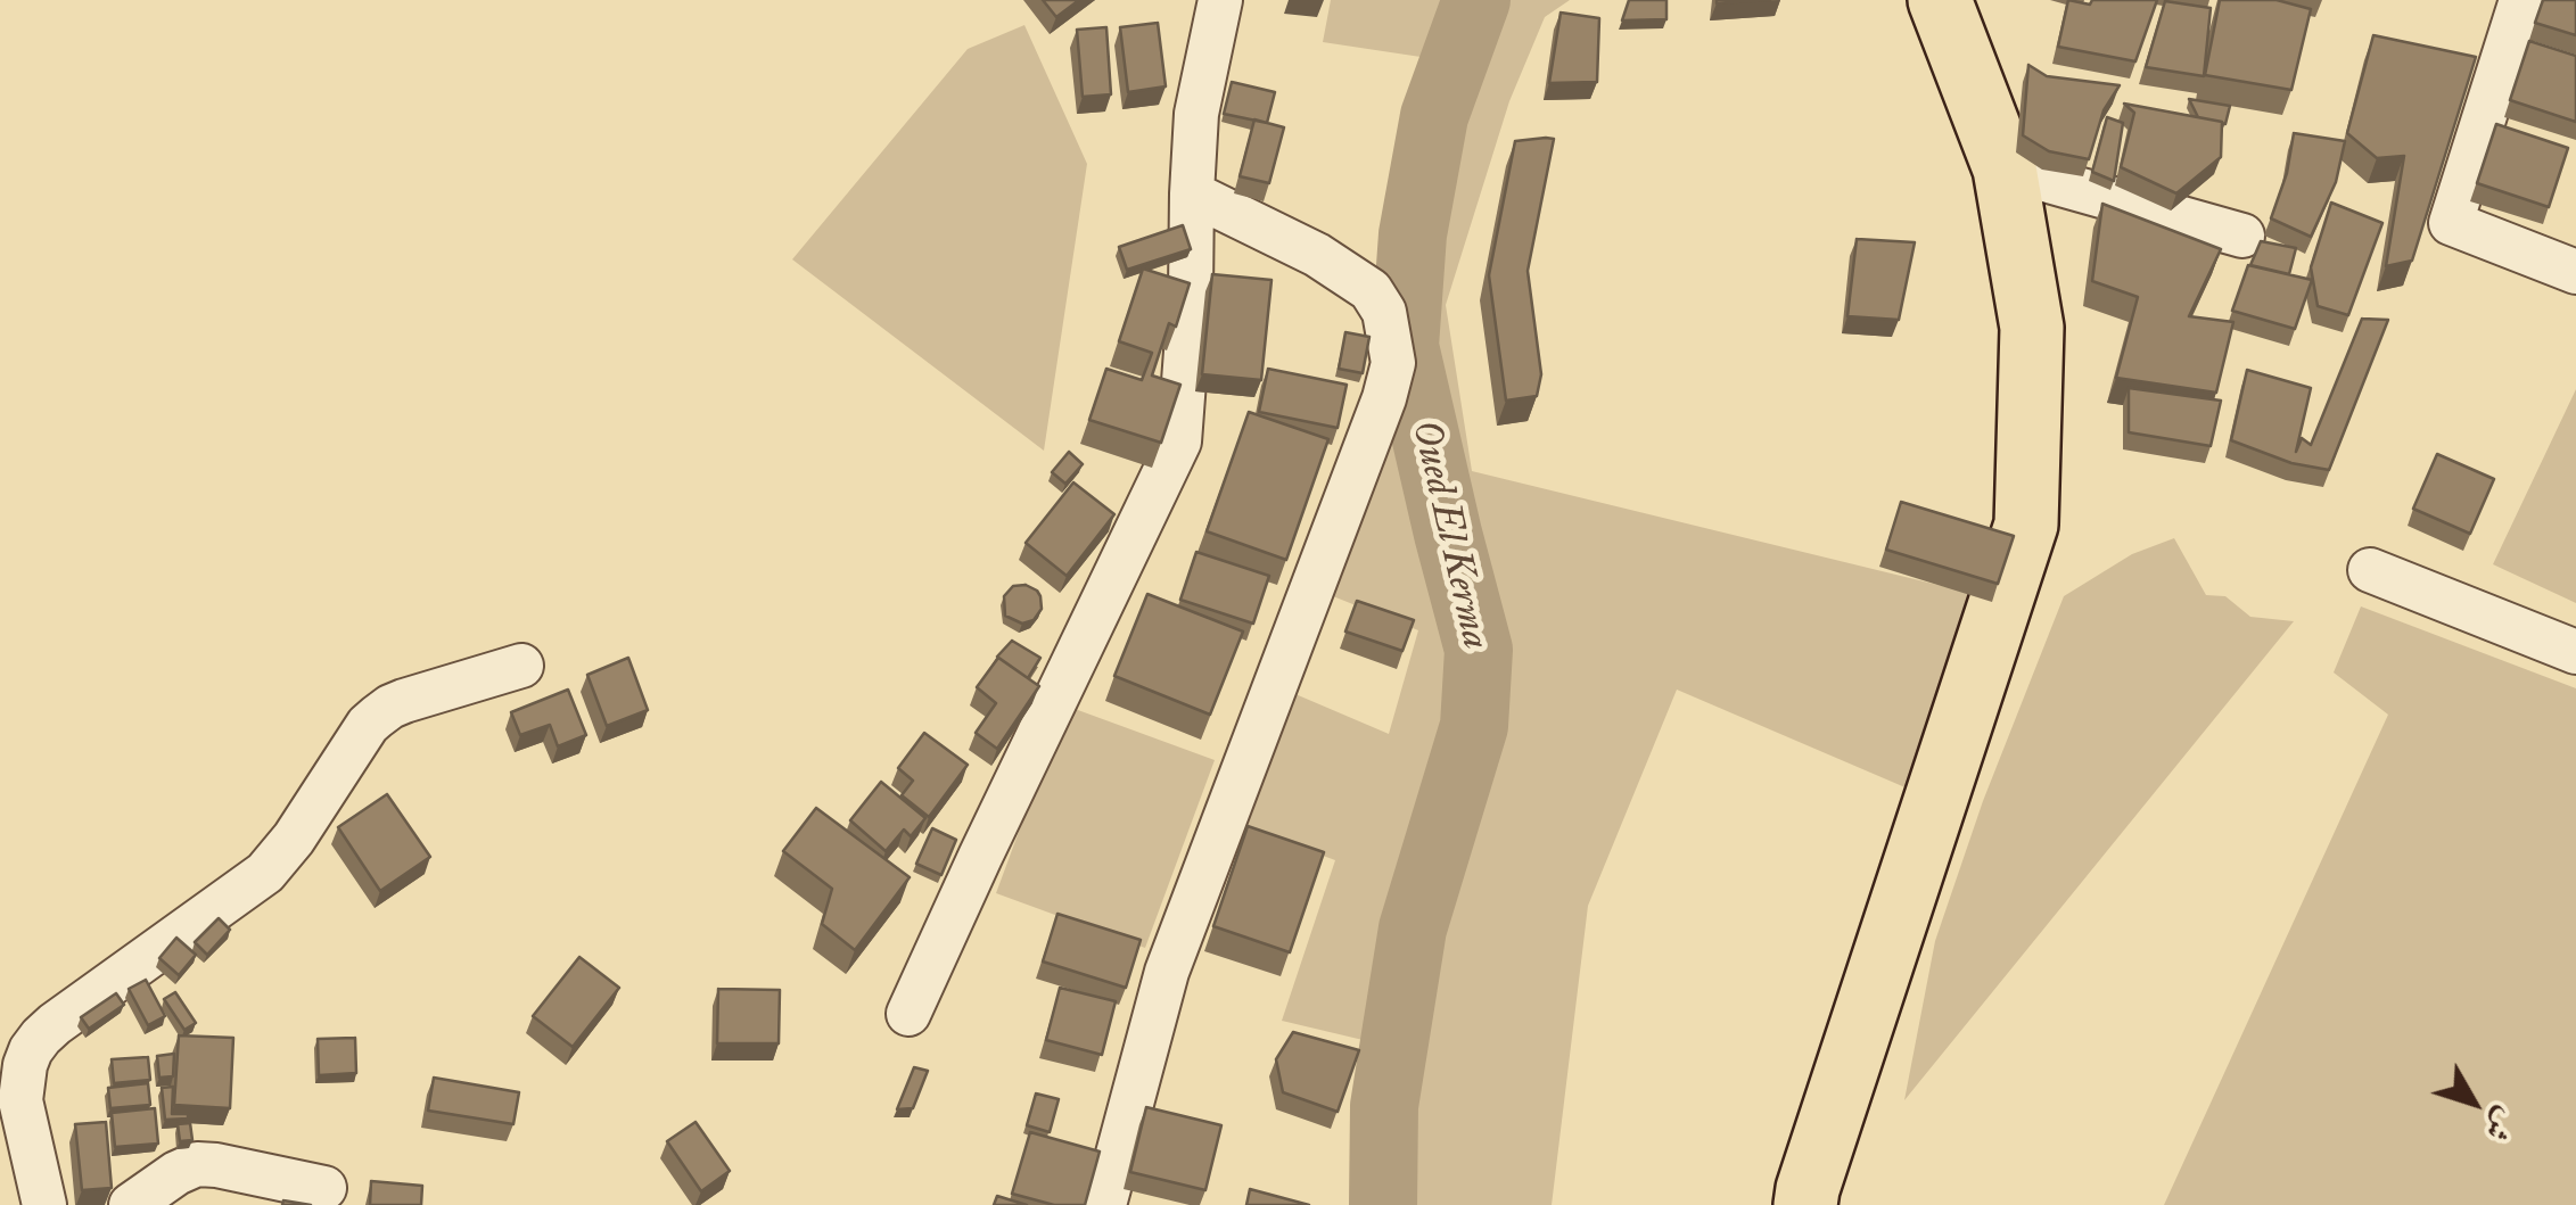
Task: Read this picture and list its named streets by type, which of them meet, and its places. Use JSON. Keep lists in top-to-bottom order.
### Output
{
  "water": ["Oued El Kerma"],
  "north": "bottom right"
}
